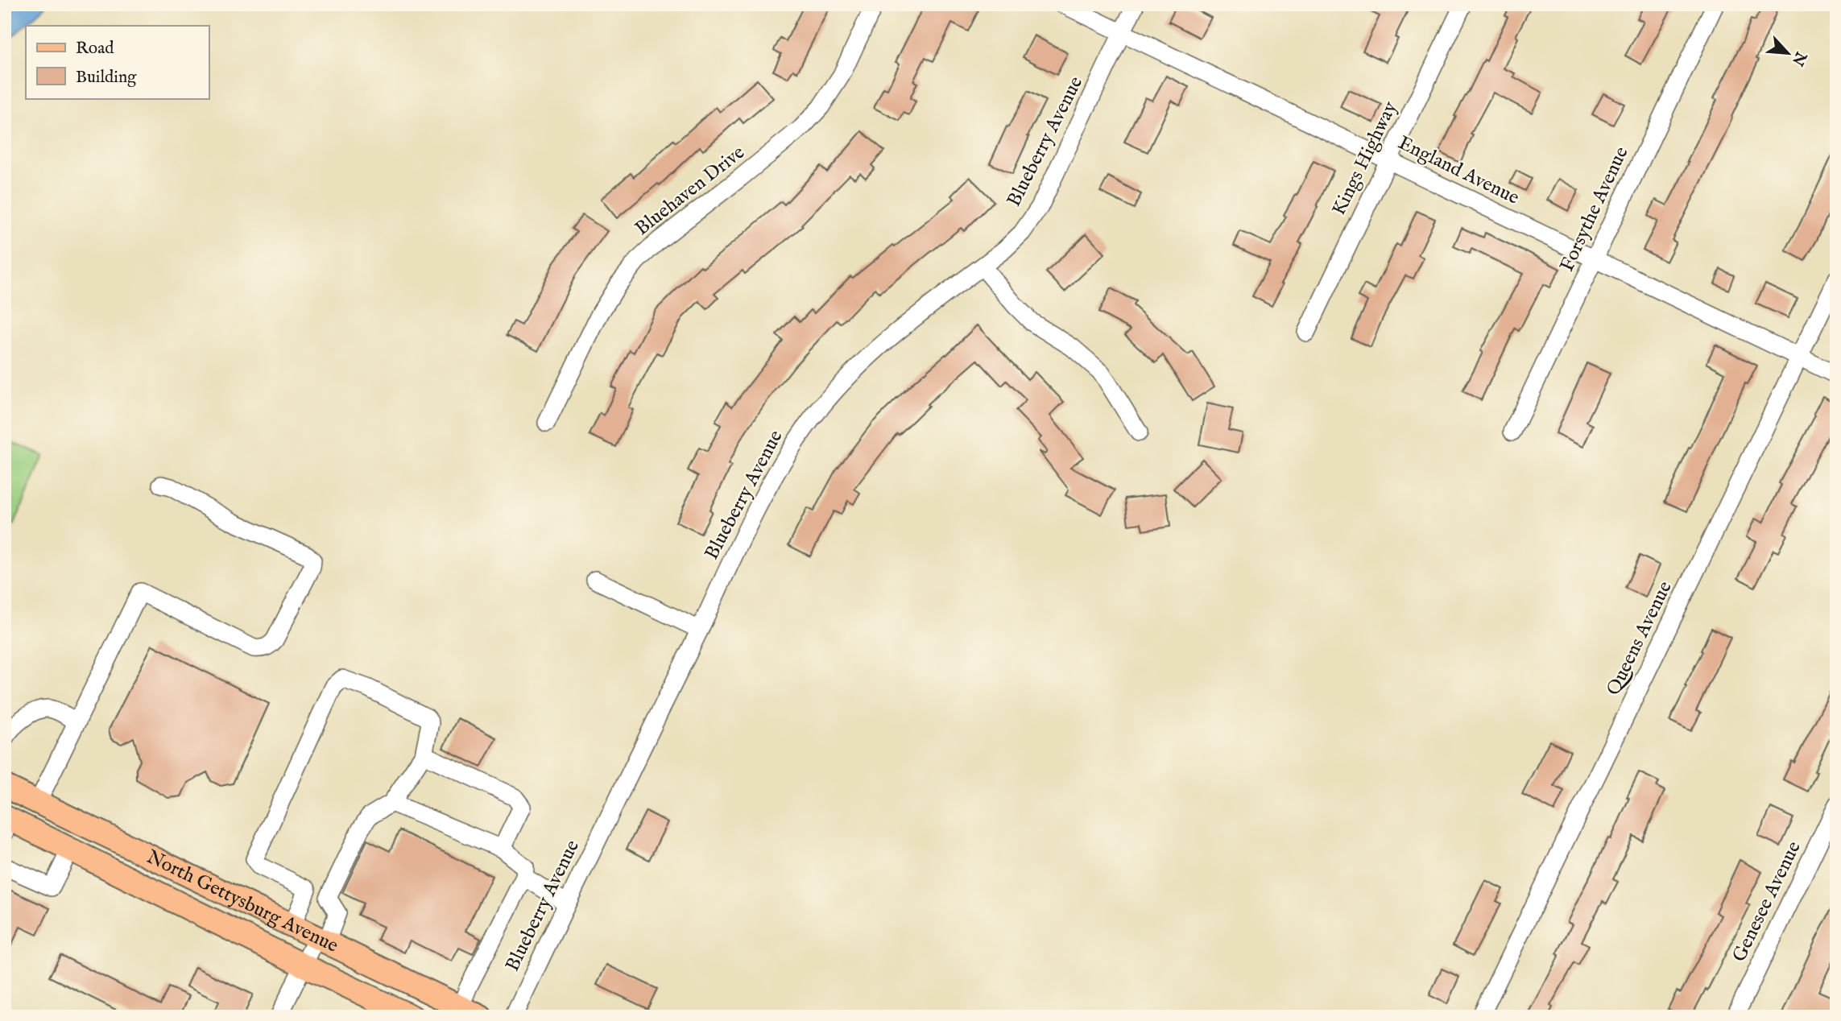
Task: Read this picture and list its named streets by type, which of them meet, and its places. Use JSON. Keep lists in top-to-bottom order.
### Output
{
  "streets": {
    "main road": ["North Gettysburg Avenue"],
    "street": [
      "Blueberry Avenue",
      "Kings Highway",
      "England Avenue",
      "Bluehaven Drive",
      "Forsythe Avenue",
      "Queens Avenue",
      "Genesee Avenue"
    ]
  },
  "crossings": [
    ["Blueberry Avenue", "England Avenue"],
    ["Kings Highway", "England Avenue"],
    ["England Avenue", "Forsythe Avenue"],
    ["England Avenue", "Queens Avenue"]
  ],
  "legend": ["Road", "Building"],
  "north": "bottom right"
}
